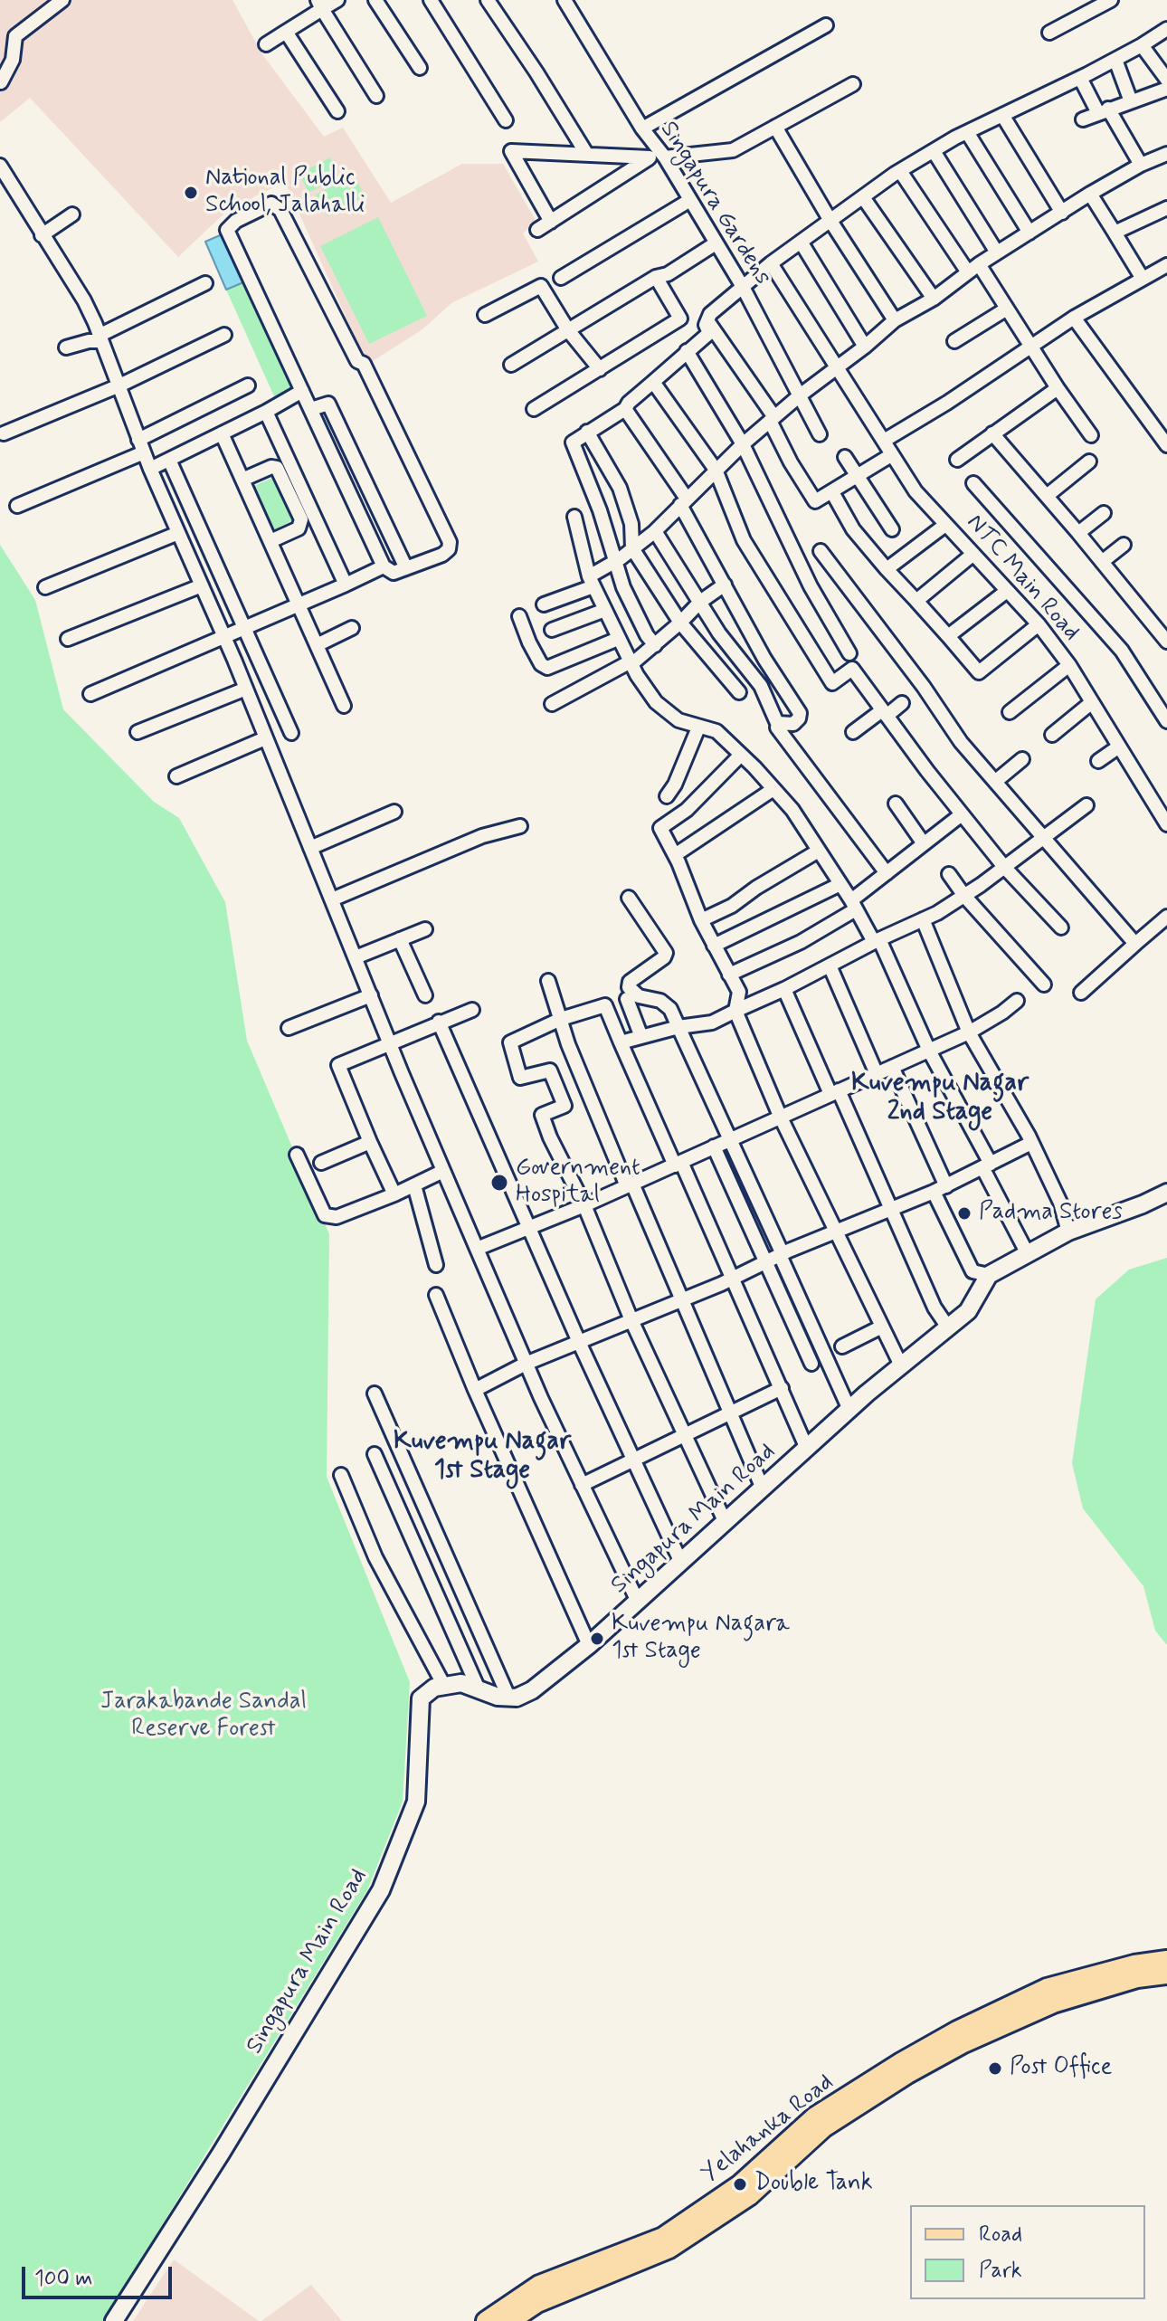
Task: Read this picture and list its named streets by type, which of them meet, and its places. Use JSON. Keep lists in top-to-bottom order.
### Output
{
  "streets": {
    "main road": ["Yelahanka Road"],
    "street": ["Singapura Gardens", "NTC Main Road", "Singapura Main Road"]
  },
  "districts": ["Kuvempu Nagar 2nd Stage", "Kuvempu Nagar 1st Stage"],
  "parks": ["Jarakabande Sandal Reserve Forest"],
  "places": [
    "National Public School, Jalahalli",
    "Government Hospital",
    "Padma Stores",
    "Kuvempu Nagara 1st Stage",
    "Post Office",
    "Double Tank"
  ],
  "legend": ["Road", "Park"],
  "scale_bar": "100 m"
}
